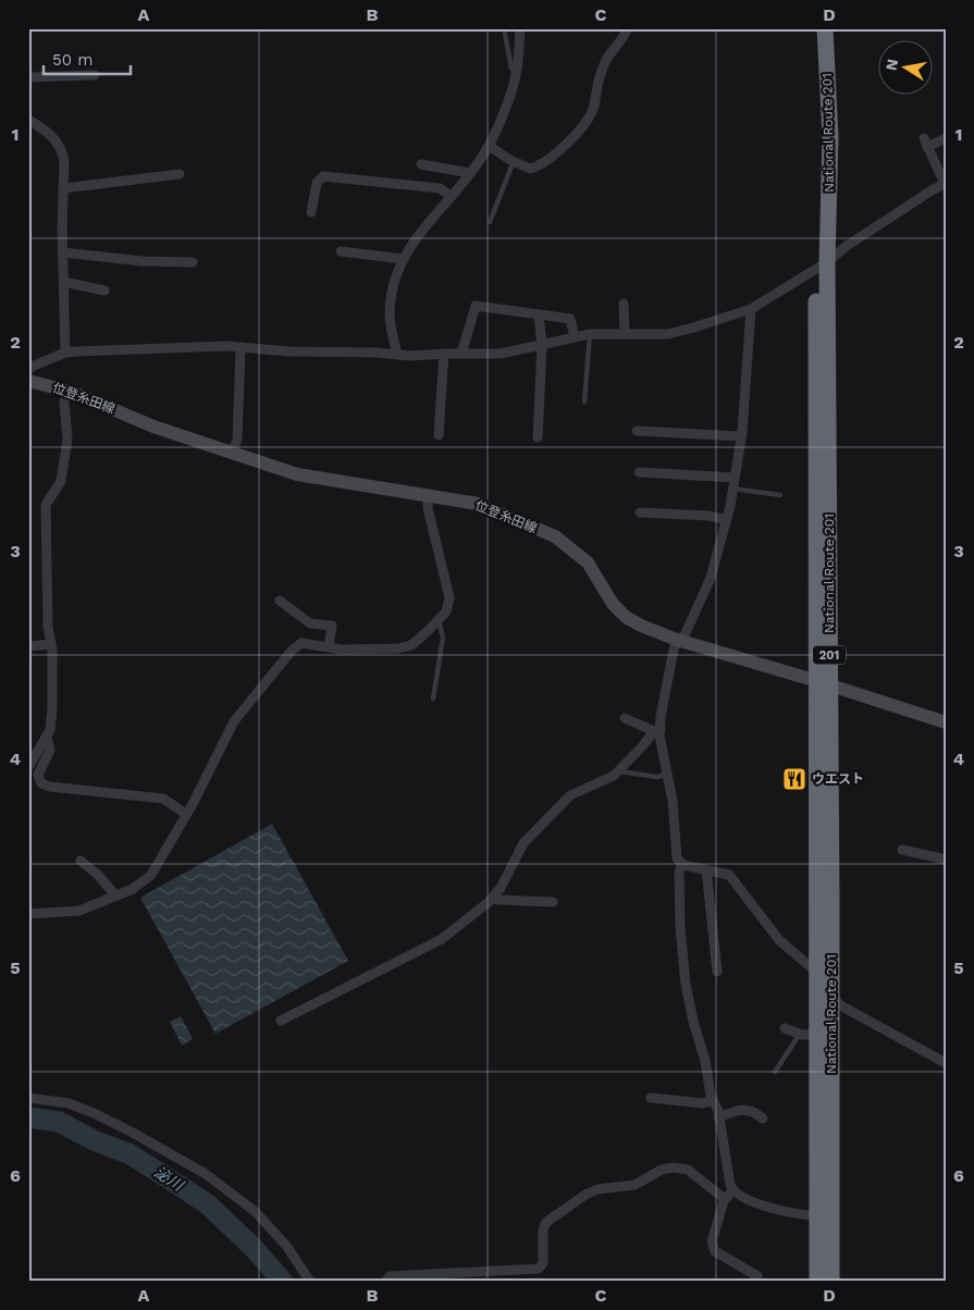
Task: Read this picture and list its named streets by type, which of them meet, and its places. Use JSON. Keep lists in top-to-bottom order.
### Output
{
  "streets": {
    "highway": ["National Route 201", "201"],
    "main road": ["位登糸田線"]
  },
  "crossings": [
    ["National Route 201", "位登糸田線"]
  ],
  "water": ["泌川"],
  "places": {
    "restaurant": ["ウエスト"]
  },
  "scale_bar": "50 m",
  "north": "left",
  "grid": {
    "columns": [
      "A",
      "B",
      "C",
      "D"
    ],
    "rows": [
      "1",
      "2",
      "3",
      "4",
      "5",
      "6"
    ]
  }
}
